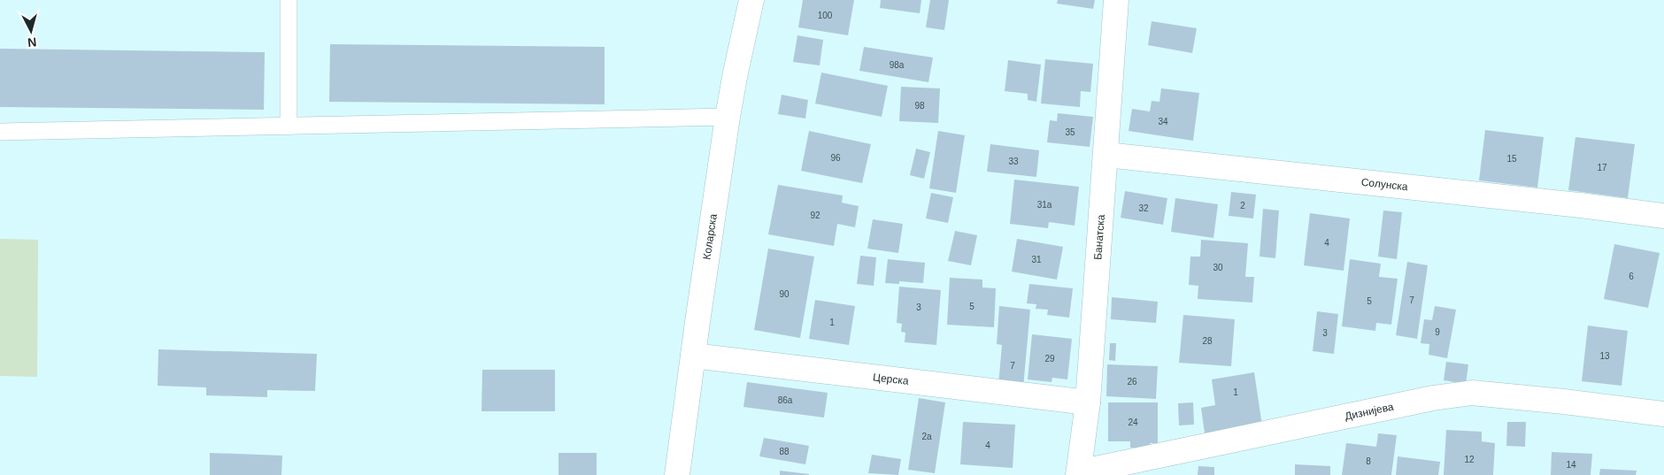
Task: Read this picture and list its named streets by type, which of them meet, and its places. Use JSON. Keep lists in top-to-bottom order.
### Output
{
  "streets": {
    "street": [
      "Солунска",
      "Коларска",
      "Банатска",
      "Церска",
      "Дизнијева"
    ]
  },
  "crossings": [
    ["Солунска", "Банатска"],
    ["Коларска", "Церска"],
    ["Банатска", "Церска"],
    ["Банатска", "Дизнијева"]
  ],
  "house_numbers": [
    "100",
    "98a",
    "98",
    "34",
    "35",
    "96",
    "15",
    "33",
    "17",
    "31a",
    "2",
    "32",
    "92",
    "4",
    "31",
    "30",
    "6",
    "90",
    "7",
    "5",
    "5",
    "3",
    "1",
    "9",
    "3",
    "28",
    "13",
    "29",
    "7",
    "26",
    "1",
    "86a",
    "24",
    "2a",
    "4",
    "88",
    "12",
    "8",
    "14"
  ],
  "north": "bottom"
}
